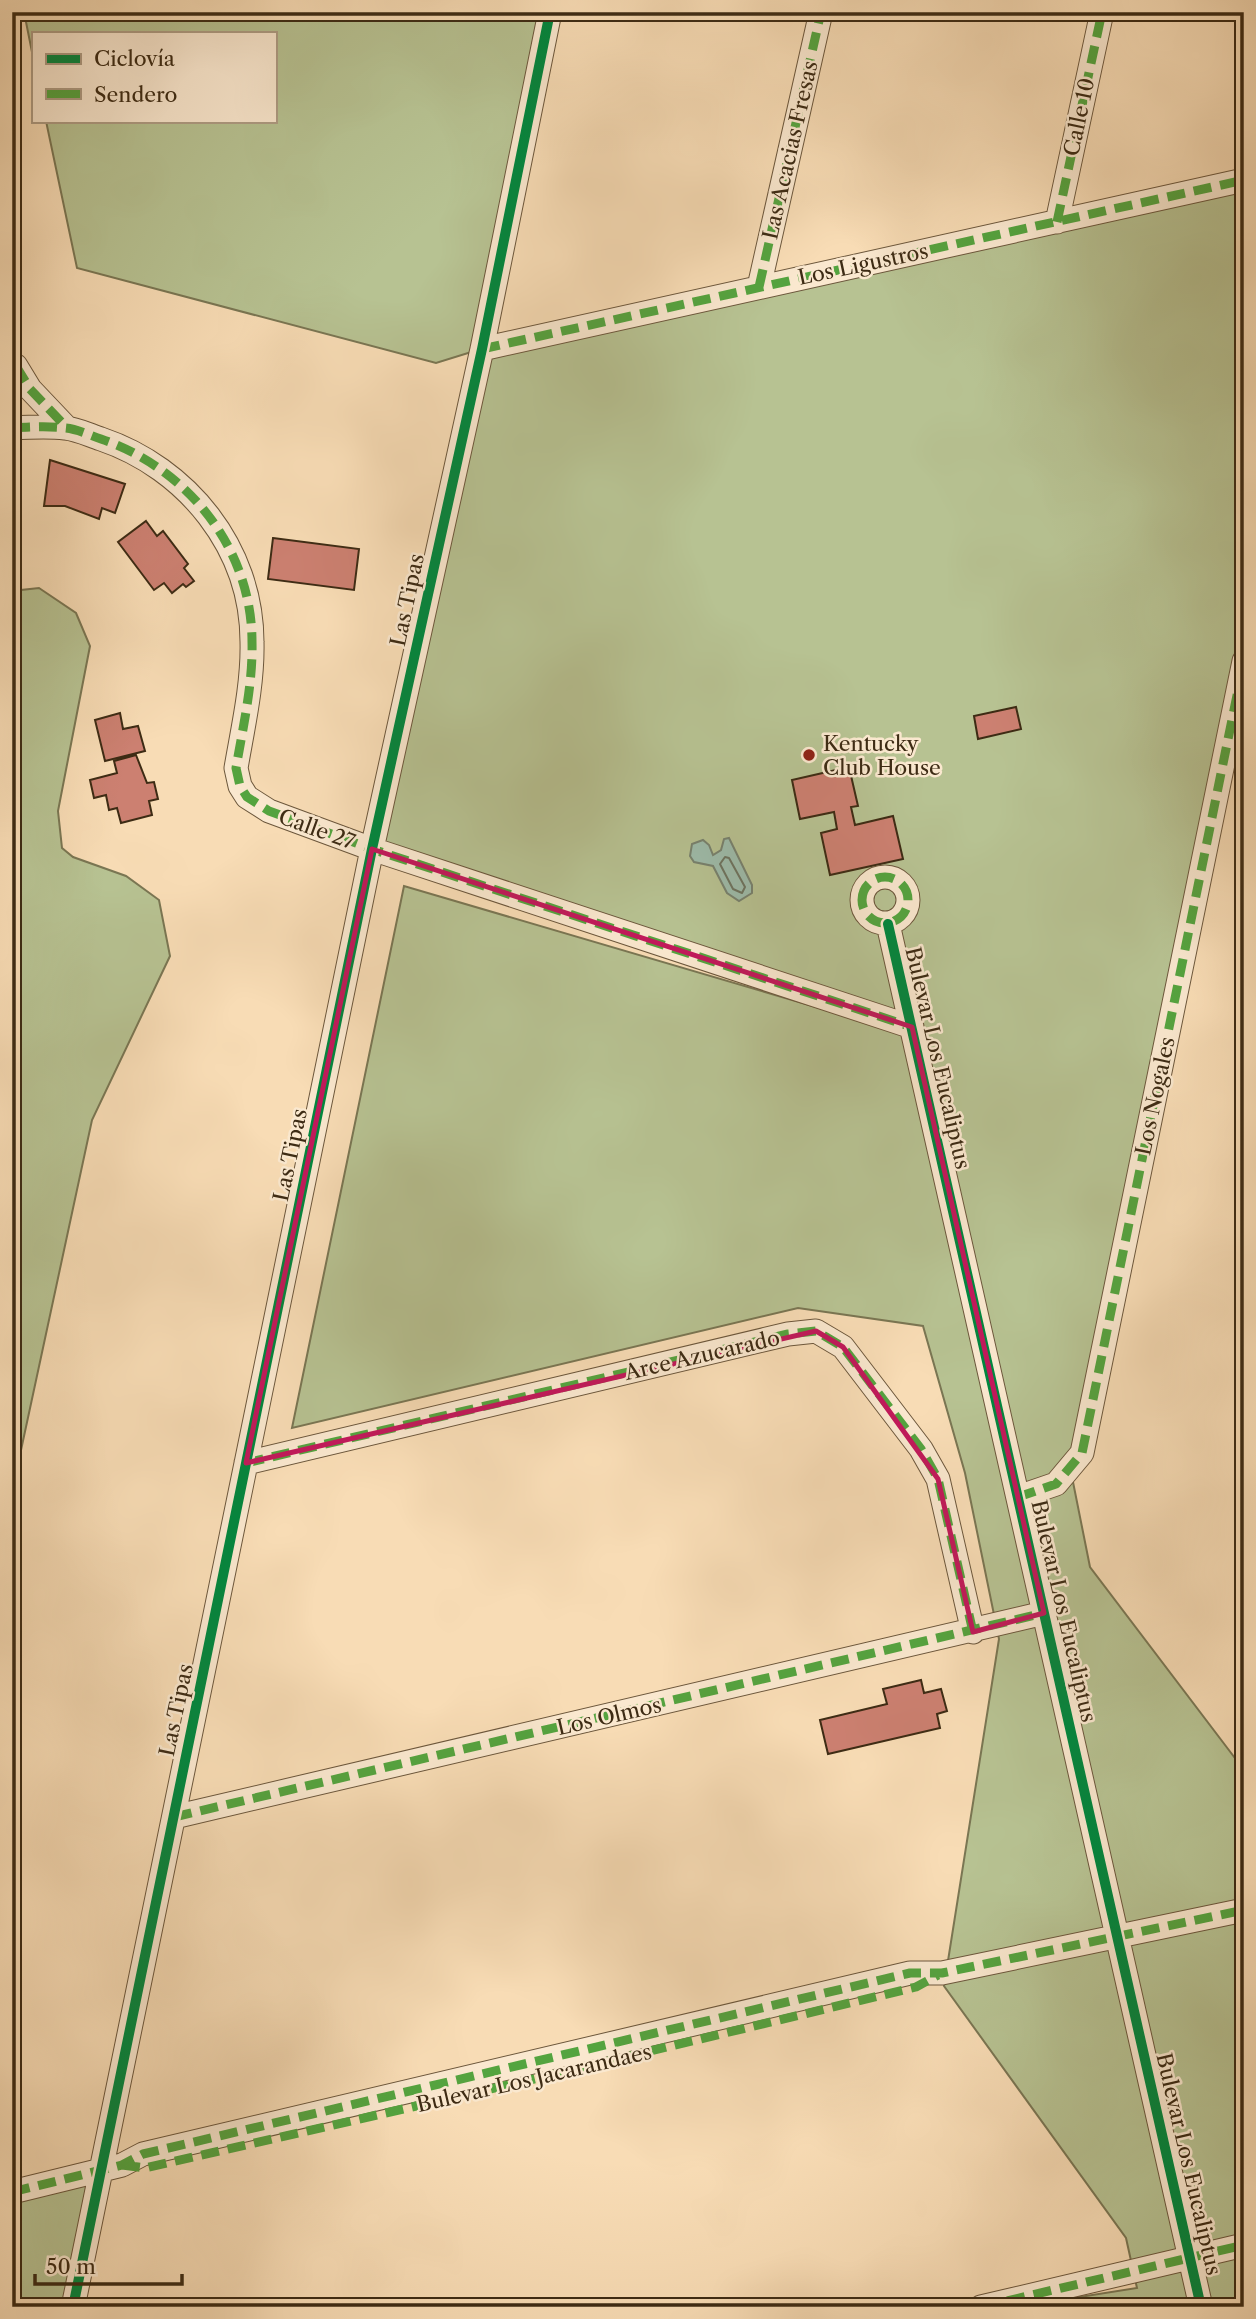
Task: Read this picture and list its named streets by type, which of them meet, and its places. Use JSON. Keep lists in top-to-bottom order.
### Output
{
  "streets": {
    "street": [
      "Calle 10",
      "Las Acacias Fresas",
      "Los Ligustros",
      "Las Tipas",
      "Calle 27",
      "Bulevar Los Eucaliptus",
      "Los Nogales",
      "Arce Azucarado",
      "Los Olmos",
      "Bulevar Los Jacarandaes"
    ]
  },
  "crossings": [
    ["Calle 10", "Los Ligustros"],
    ["Las Acacias Fresas", "Los Ligustros"],
    ["Los Ligustros", "Las Tipas"],
    ["Las Tipas", "Calle 27"],
    ["Las Tipas", "Arce Azucarado"],
    ["Las Tipas", "Los Olmos"],
    ["Las Tipas", "Bulevar Los Jacarandaes"],
    ["Calle 27", "Bulevar Los Eucaliptus"],
    ["Bulevar Los Eucaliptus", "Los Nogales"],
    ["Bulevar Los Eucaliptus", "Los Olmos"],
    ["Bulevar Los Eucaliptus", "Bulevar Los Jacarandaes"],
    ["Arce Azucarado", "Los Olmos"]
  ],
  "places": ["Kentucky Club House"],
  "legend": ["Ciclovía", "Sendero"],
  "scale_bar": "50 m"
}
